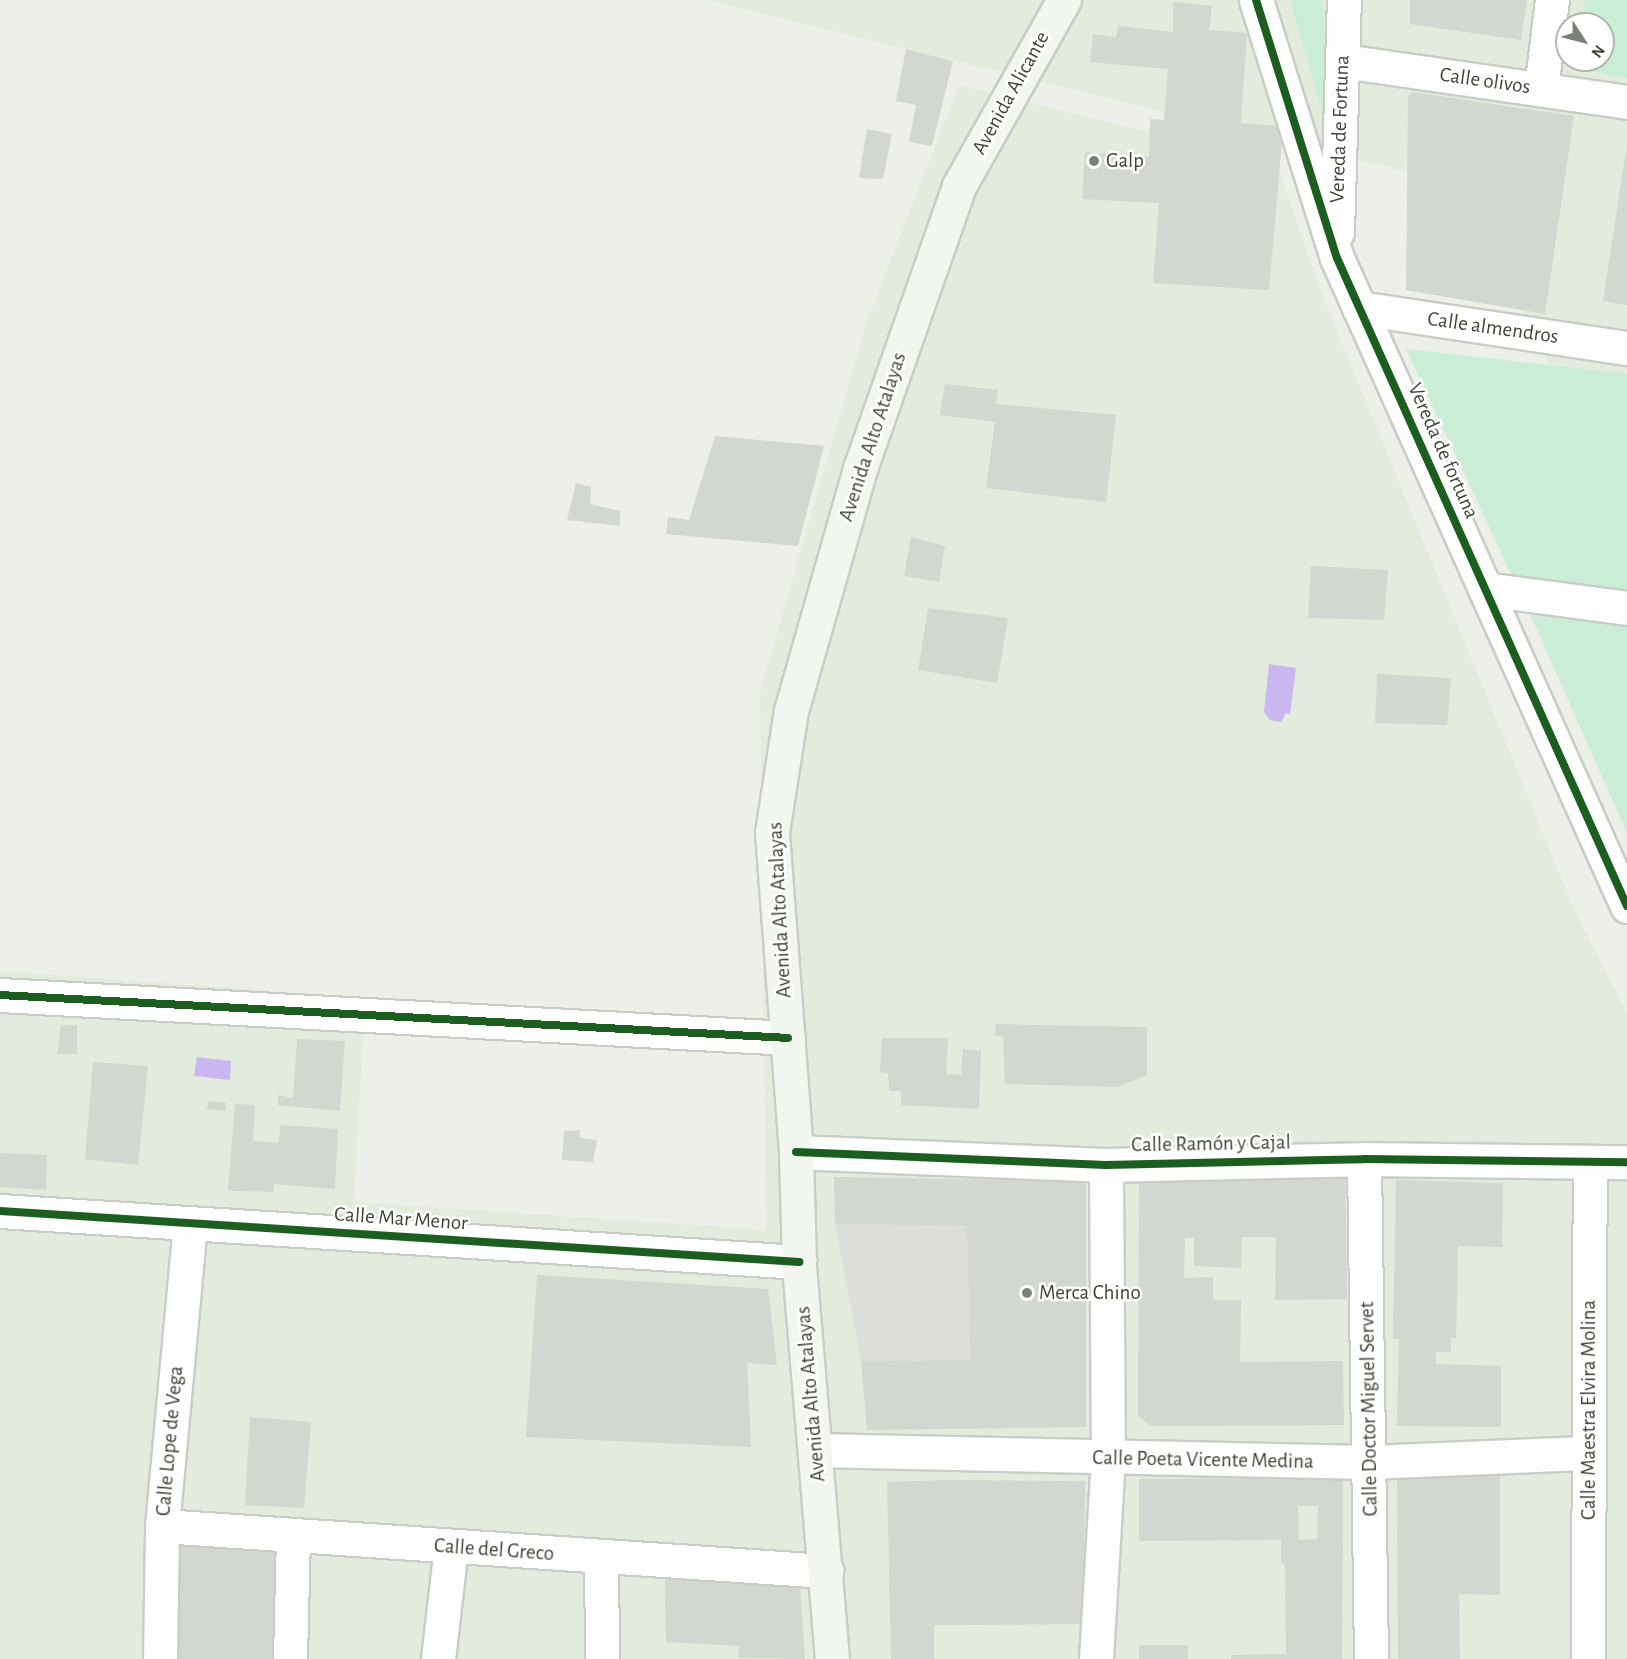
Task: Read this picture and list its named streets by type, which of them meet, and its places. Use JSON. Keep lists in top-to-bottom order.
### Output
{
  "streets": {
    "main road": ["Avenida Alicante", "Avenida Alto Atalayas"],
    "street": [
      "Calle olivos",
      "Vereda de Fortuna",
      "Calle almendros",
      "Vereda de fortuna",
      "Calle Ramón y Cajal",
      "Calle Mar Menor",
      "Calle Doctor Miguel Servet",
      "Calle Maestra Elvira Molina",
      "Calle Lope de Vega",
      "Calle Poeta Vicente Medina",
      "Calle del Greco"
    ]
  },
  "crossings": [
    ["Calle olivos", "Vereda de Fortuna"],
    ["Avenida Alicante", "Avenida Alto Atalayas"],
    ["Vereda de Fortuna", "Vereda de fortuna"],
    ["Calle almendros", "Vereda de fortuna"],
    ["Avenida Alto Atalayas", "Calle Ramón y Cajal"],
    ["Avenida Alto Atalayas", "Calle Mar Menor"],
    ["Avenida Alto Atalayas", "Calle Poeta Vicente Medina"],
    ["Avenida Alto Atalayas", "Calle del Greco"],
    ["Calle Ramón y Cajal", "Calle Doctor Miguel Servet"],
    ["Calle Ramón y Cajal", "Calle Maestra Elvira Molina"],
    ["Calle Mar Menor", "Calle Lope de Vega"],
    ["Calle Doctor Miguel Servet", "Calle Poeta Vicente Medina"],
    ["Calle Maestra Elvira Molina", "Calle Poeta Vicente Medina"],
    ["Calle Lope de Vega", "Calle del Greco"]
  ],
  "places": ["Galp", "Merca Chino"],
  "north": "bottom right"
}
